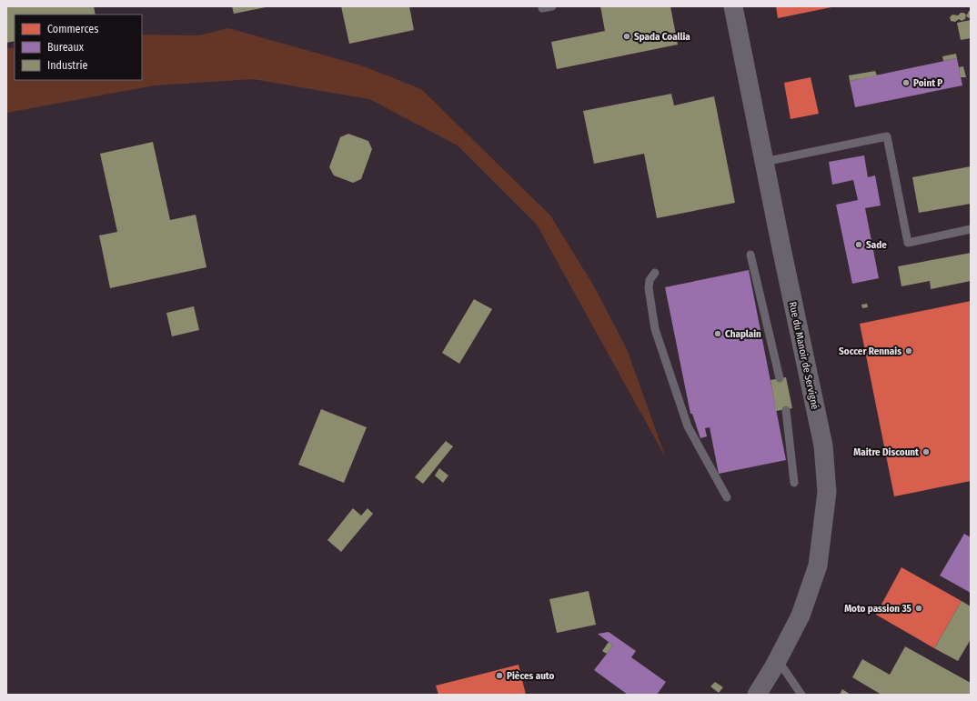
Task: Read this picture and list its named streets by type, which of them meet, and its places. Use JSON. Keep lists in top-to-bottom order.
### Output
{
  "streets": {
    "street": ["Rue du Manoir de Servigné"]
  },
  "places": [
    "Spada Coallia",
    "Point P",
    "Sade",
    "Chaplain",
    "Soccer Rennais",
    "Maitre Discount",
    "Moto passion 35",
    "Pièces auto"
  ],
  "legend": ["Commerces", "Bureaux", "Industrie"]
}
